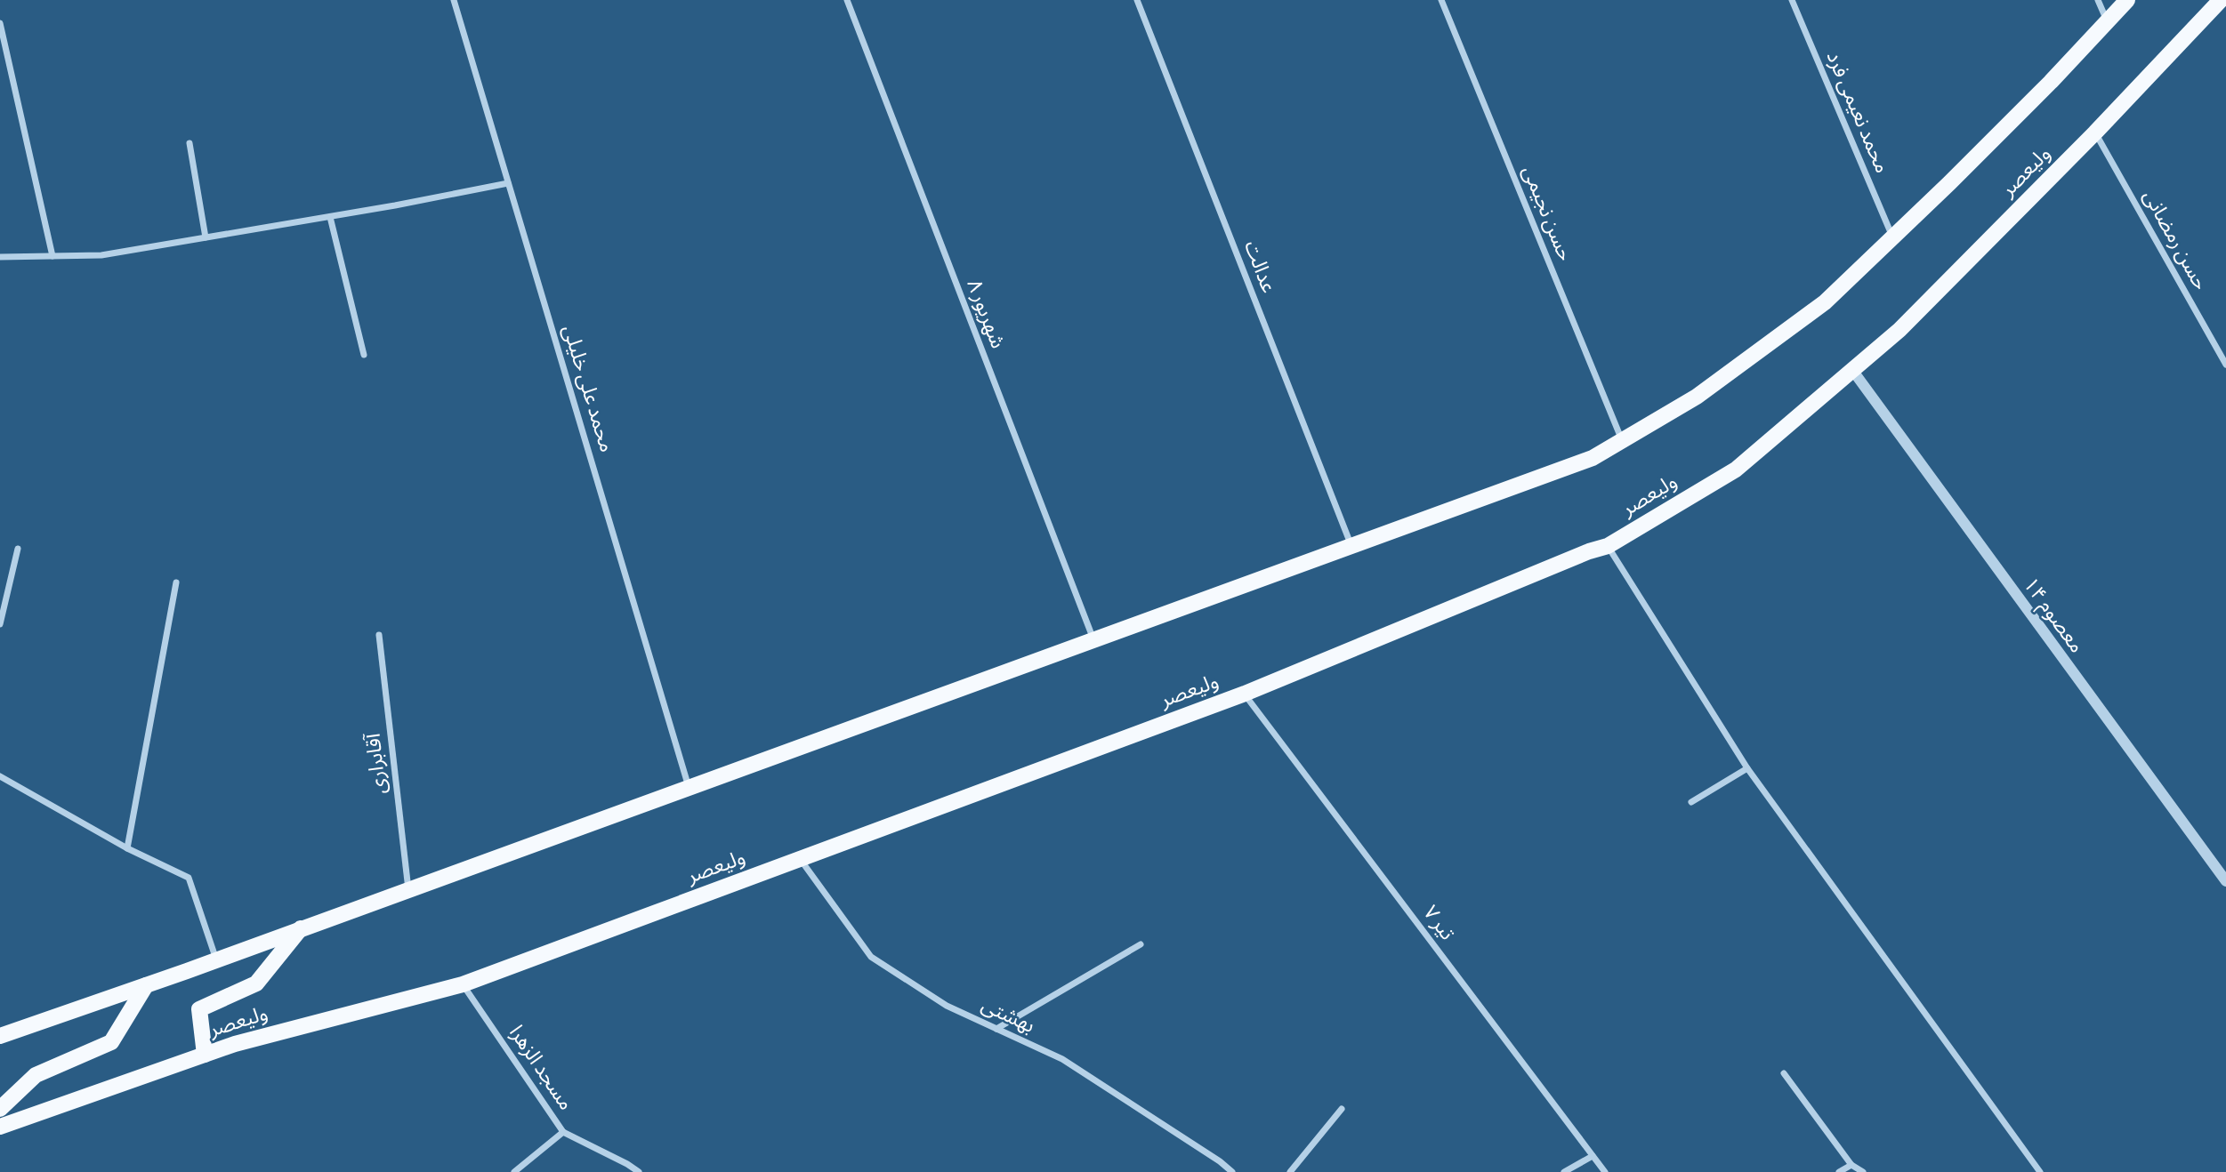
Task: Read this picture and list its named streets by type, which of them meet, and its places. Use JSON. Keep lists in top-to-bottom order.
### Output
{
  "streets": {
    "main road": ["ولیعصر"],
    "street": [
      "محمد نعیمی فرد",
      "حسن نجیمی",
      "حسن رمضانی",
      "عدالت",
      "۸ شهریور",
      "محمد علی خلیلی",
      "۱۴ معصوم",
      "آقابراری",
      "۷ تیر",
      "بهشتی",
      "مسجد الزهرا"
    ]
  },
  "crossings": [
    ["ولیعصر", "حسن رمضانی"],
    ["ولیعصر", "۱۴ معصوم"],
    ["ولیعصر", "۷ تیر"],
    ["ولیعصر", "بهشتی"],
    ["ولیعصر", "مسجد الزهرا"]
  ]
}
